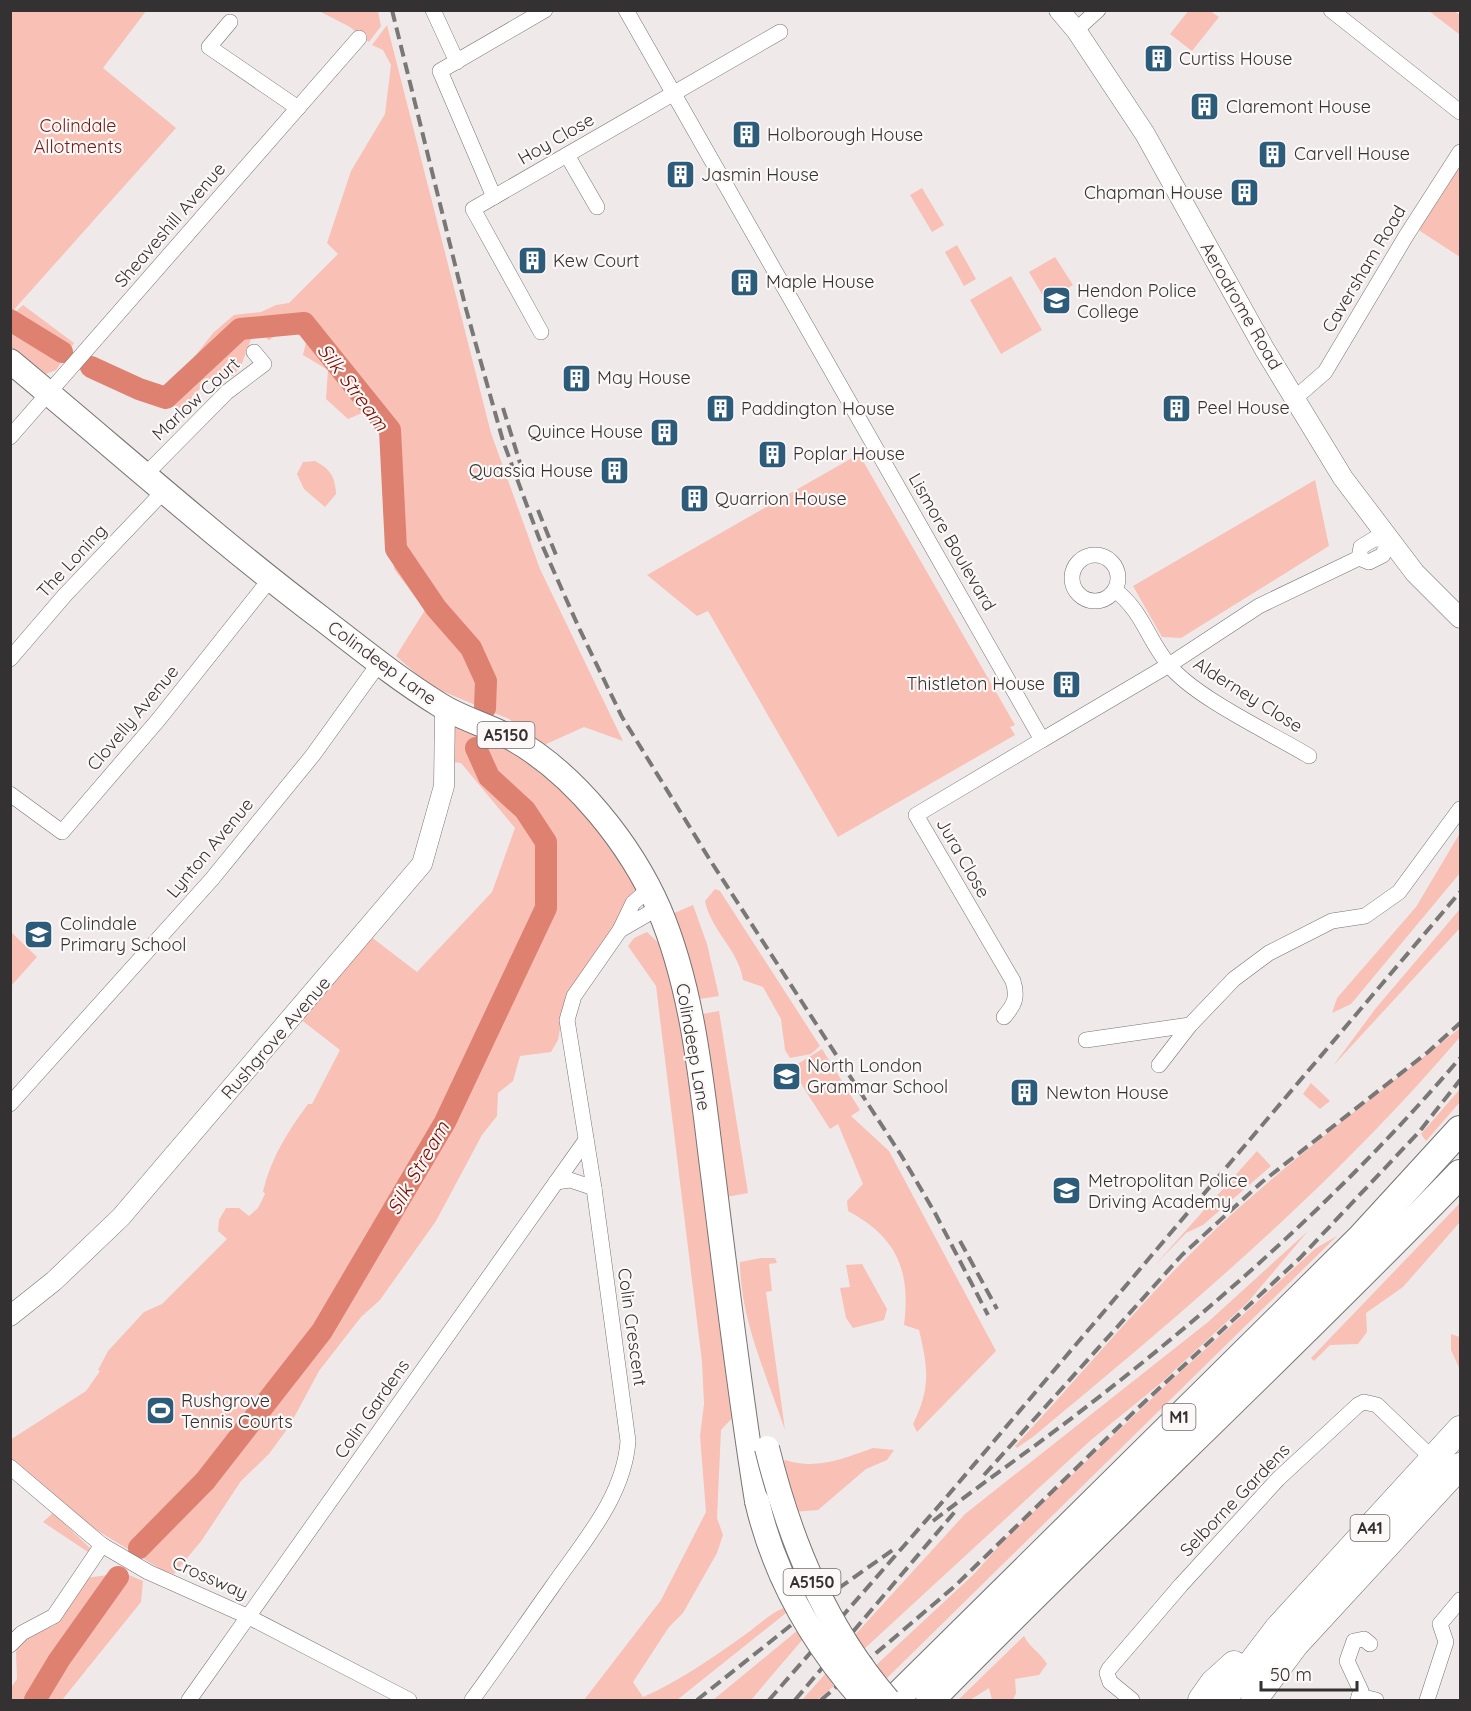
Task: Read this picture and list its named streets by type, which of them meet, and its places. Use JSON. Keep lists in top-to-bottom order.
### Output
{
  "streets": {
    "highway": ["M1", "A41"],
    "main road": ["Colindeep Lane", "A5150"],
    "street": [
      "Hoy Close",
      "Sheaveshill Avenue",
      "Caversham Road",
      "Aerodrome Road",
      "Marlow Court",
      "Lismore Boulevard",
      "The Loning",
      "Alderney Close",
      "Clovelly Avenue",
      "Lynton Avenue",
      "Jura Close",
      "Rushgrove Avenue",
      "Colin Crescent",
      "Colin Gardens",
      "Selborne Gardens",
      "Crossway"
    ]
  },
  "crossings": [
    ["Hoy Close", "Lismore Boulevard"],
    ["Sheaveshill Avenue", "Colindeep Lane"],
    ["Caversham Road", "Aerodrome Road"],
    ["Marlow Court", "Colindeep Lane"],
    ["Lismore Boulevard", "Jura Close"],
    ["The Loning", "Colindeep Lane"],
    ["Colindeep Lane", "Clovelly Avenue"],
    ["Colindeep Lane", "Lynton Avenue"],
    ["Colindeep Lane", "Rushgrove Avenue"],
    ["Colindeep Lane", "Colin Crescent"],
    ["Colin Crescent", "Colin Gardens"],
    ["Colin Gardens", "Crossway"],
    ["Selborne Gardens", "A41"]
  ],
  "water": ["Silk Stream"],
  "parks": ["Colindale Allotments"],
  "places": {
    "building": [
      "Curtiss House",
      "Claremont House",
      "Holborough House",
      "Carvell House",
      "Jasmin House",
      "Chapman House",
      "Kew Court",
      "Maple House",
      "May House",
      "Peel House",
      "Paddington House",
      "Quince House",
      "Poplar House",
      "Quassia House",
      "Quarrion House",
      "Thistleton House",
      "Newton House"
    ],
    "school or university": [
      "Hendon Police College",
      "Colindale Primary School",
      "North London Grammar School",
      "Metropolitan Police Driving Academy"
    ],
    "sports": ["Rushgrove Tennis Courts"]
  },
  "scale_bar": "50 m"
}
